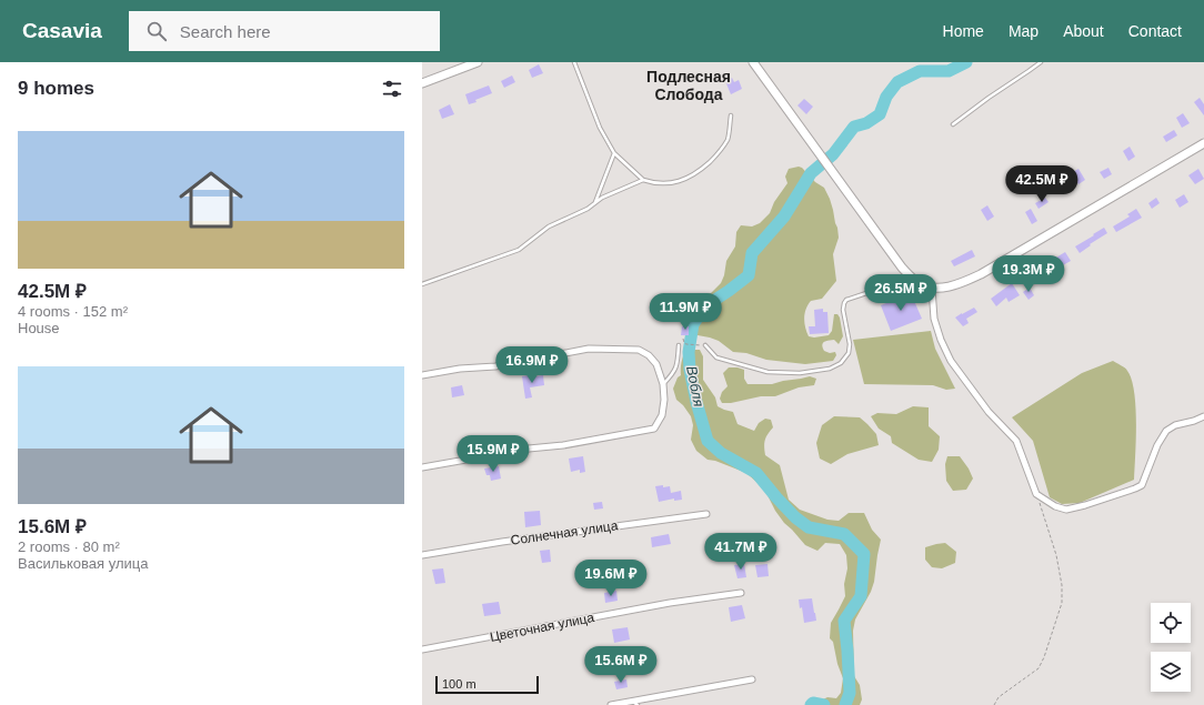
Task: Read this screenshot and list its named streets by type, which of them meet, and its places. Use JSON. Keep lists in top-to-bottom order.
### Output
{
  "streets": {
    "street": ["Солнечная улица", "Цветочная улица"]
  },
  "districts": ["Подлесная Слобода"],
  "water": ["Вобля"],
  "scale_bar": "100 m",
  "page": {
    "header": "Casavia",
    "search": "Search here",
    "nav": [
      "Home",
      "Map",
      "About",
      "Contact"
    ],
    "heading": "9 homes",
    "list": [
      {
        "name": "42.5M ₽",
        "note": "4 rooms · 152 m² · House"
      },
      {
        "name": "15.6M ₽",
        "note": "2 rooms · 80 m² · Васильковая улица"
      }
    ],
    "price": [
      "42.5M ₽",
      "19.3M ₽",
      "26.5M ₽",
      "11.9M ₽",
      "16.9M ₽",
      "15.9M ₽",
      "41.7M ₽",
      "19.6M ₽",
      "15.6M ₽"
    ],
    "scale": "100 m"
  }
}
